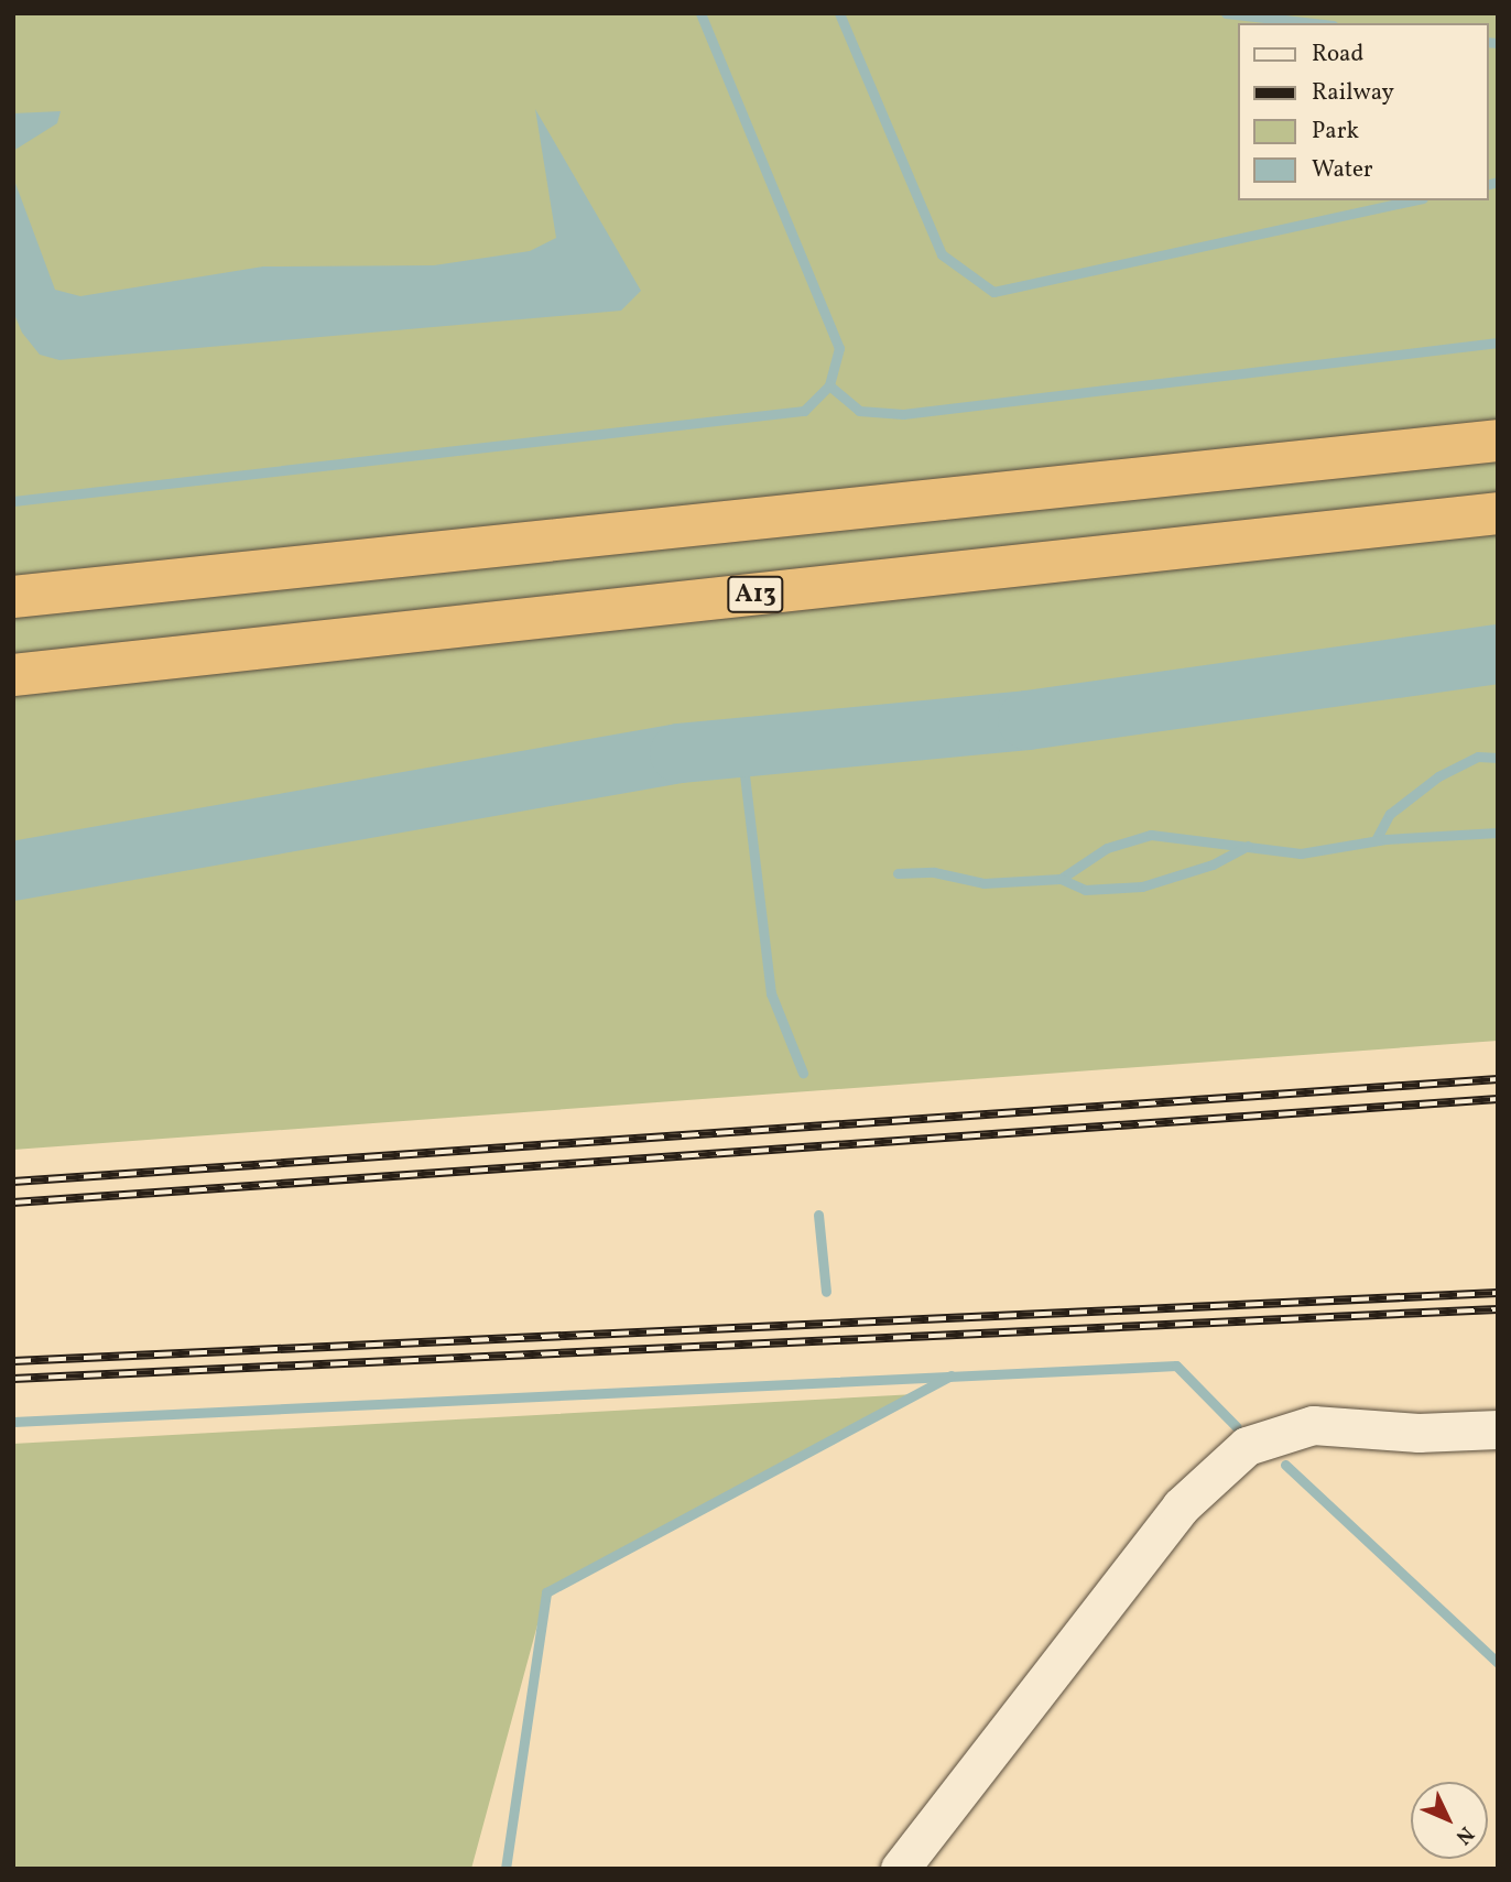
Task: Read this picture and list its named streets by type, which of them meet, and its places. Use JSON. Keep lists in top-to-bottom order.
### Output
{
  "streets": {
    "highway": ["A13"]
  },
  "legend": [
    "Road",
    "Railway",
    "Park",
    "Water"
  ],
  "north": "bottom right"
}
